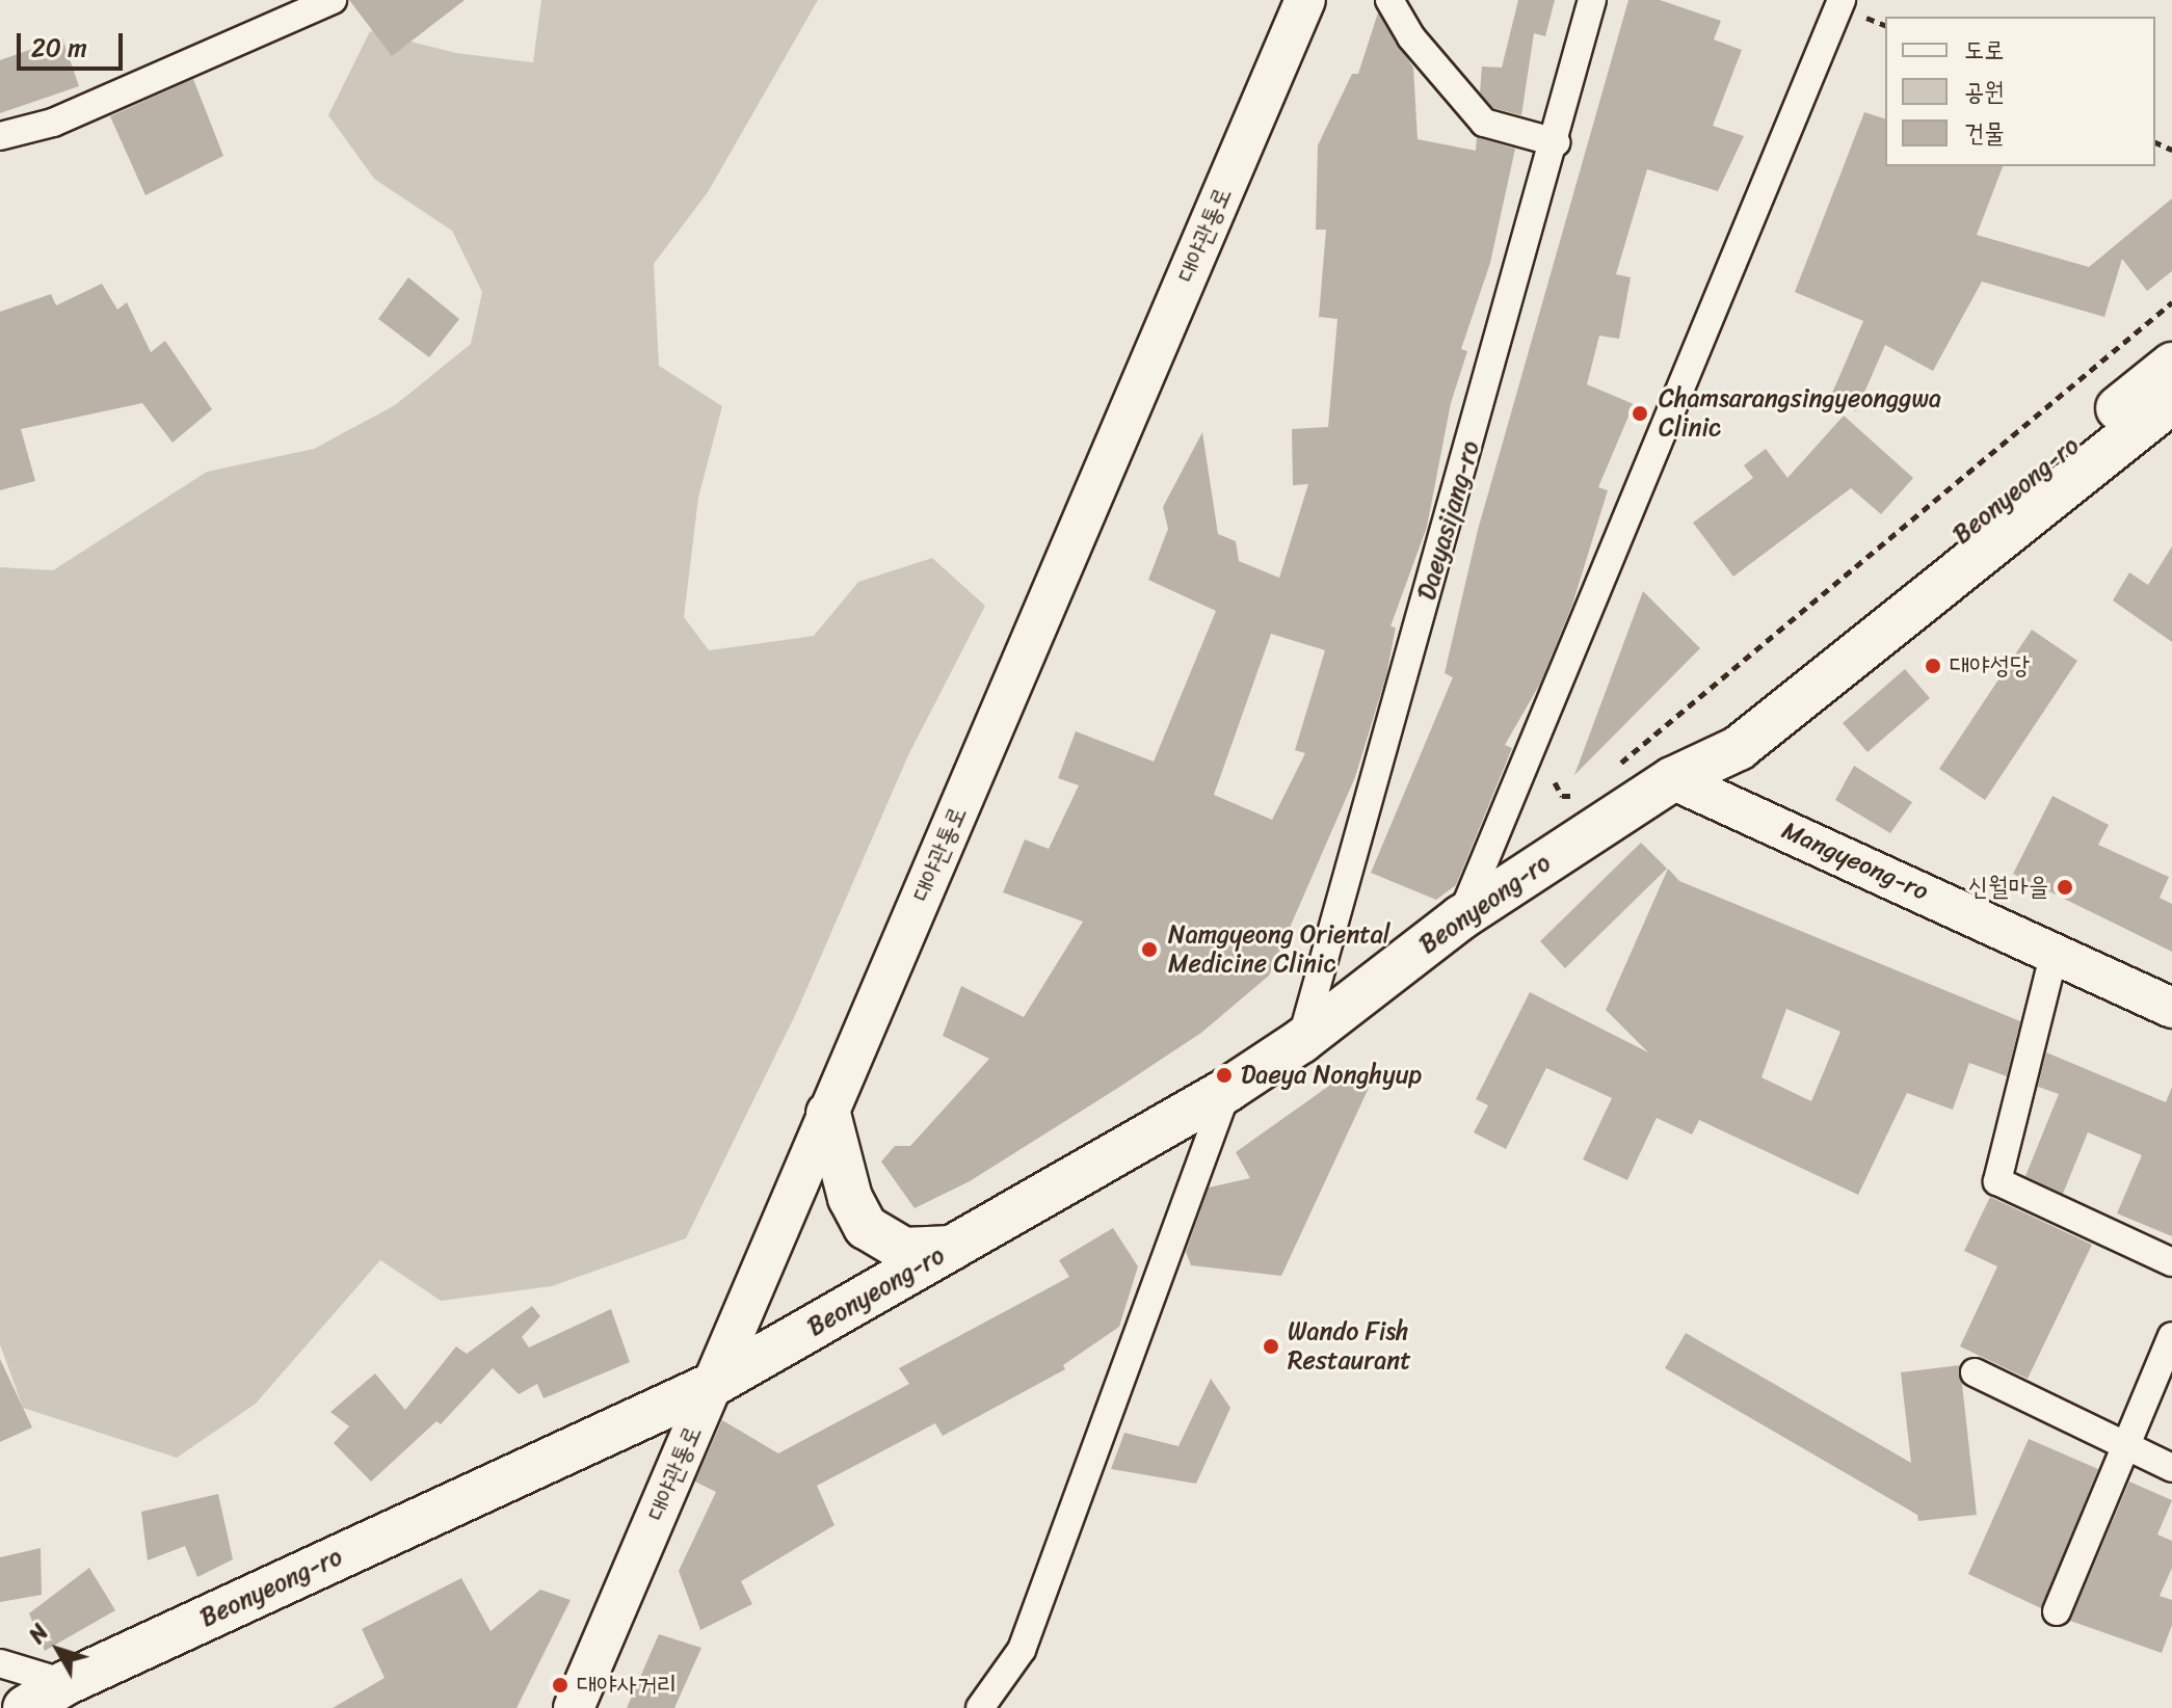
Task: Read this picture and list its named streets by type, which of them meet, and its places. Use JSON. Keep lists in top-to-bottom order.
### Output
{
  "streets": {
    "main road": ["대야관통로", "Beonyeong-ro", "Mangyeong-ro"],
    "street": ["Daeyasijang-ro"]
  },
  "crossings": [
    ["대야관통로", "Beonyeong-ro"],
    ["Beonyeong-ro", "Daeyasijang-ro"],
    ["Beonyeong-ro", "Mangyeong-ro"]
  ],
  "places": [
    "Chamsarangsingyeonggwa Clinic",
    "대야성당",
    "신월마을",
    "Namgyeong Oriental Medicine Clinic",
    "Daeya Nonghyup",
    "Wando Fish Restaurant",
    "대야사거리"
  ],
  "legend": ["도로", "공원", "건물"],
  "scale_bar": "20 m",
  "north": "top left"
}
